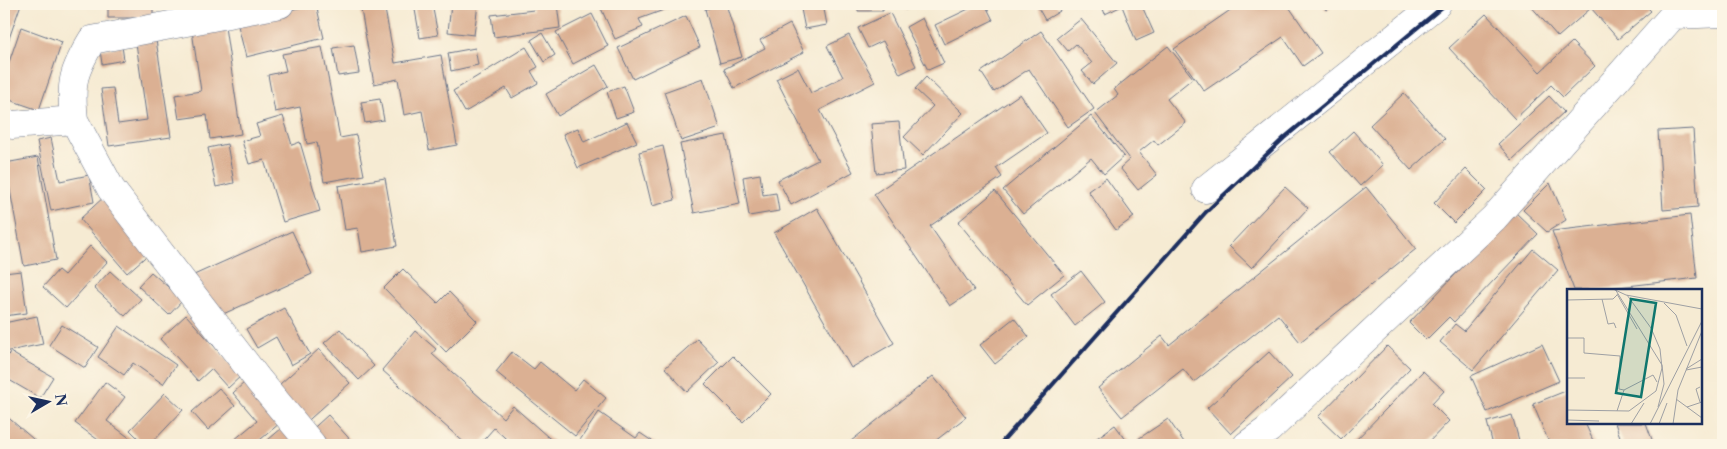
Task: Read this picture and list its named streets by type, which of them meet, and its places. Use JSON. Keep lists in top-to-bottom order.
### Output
{
  "north": "right"
}
